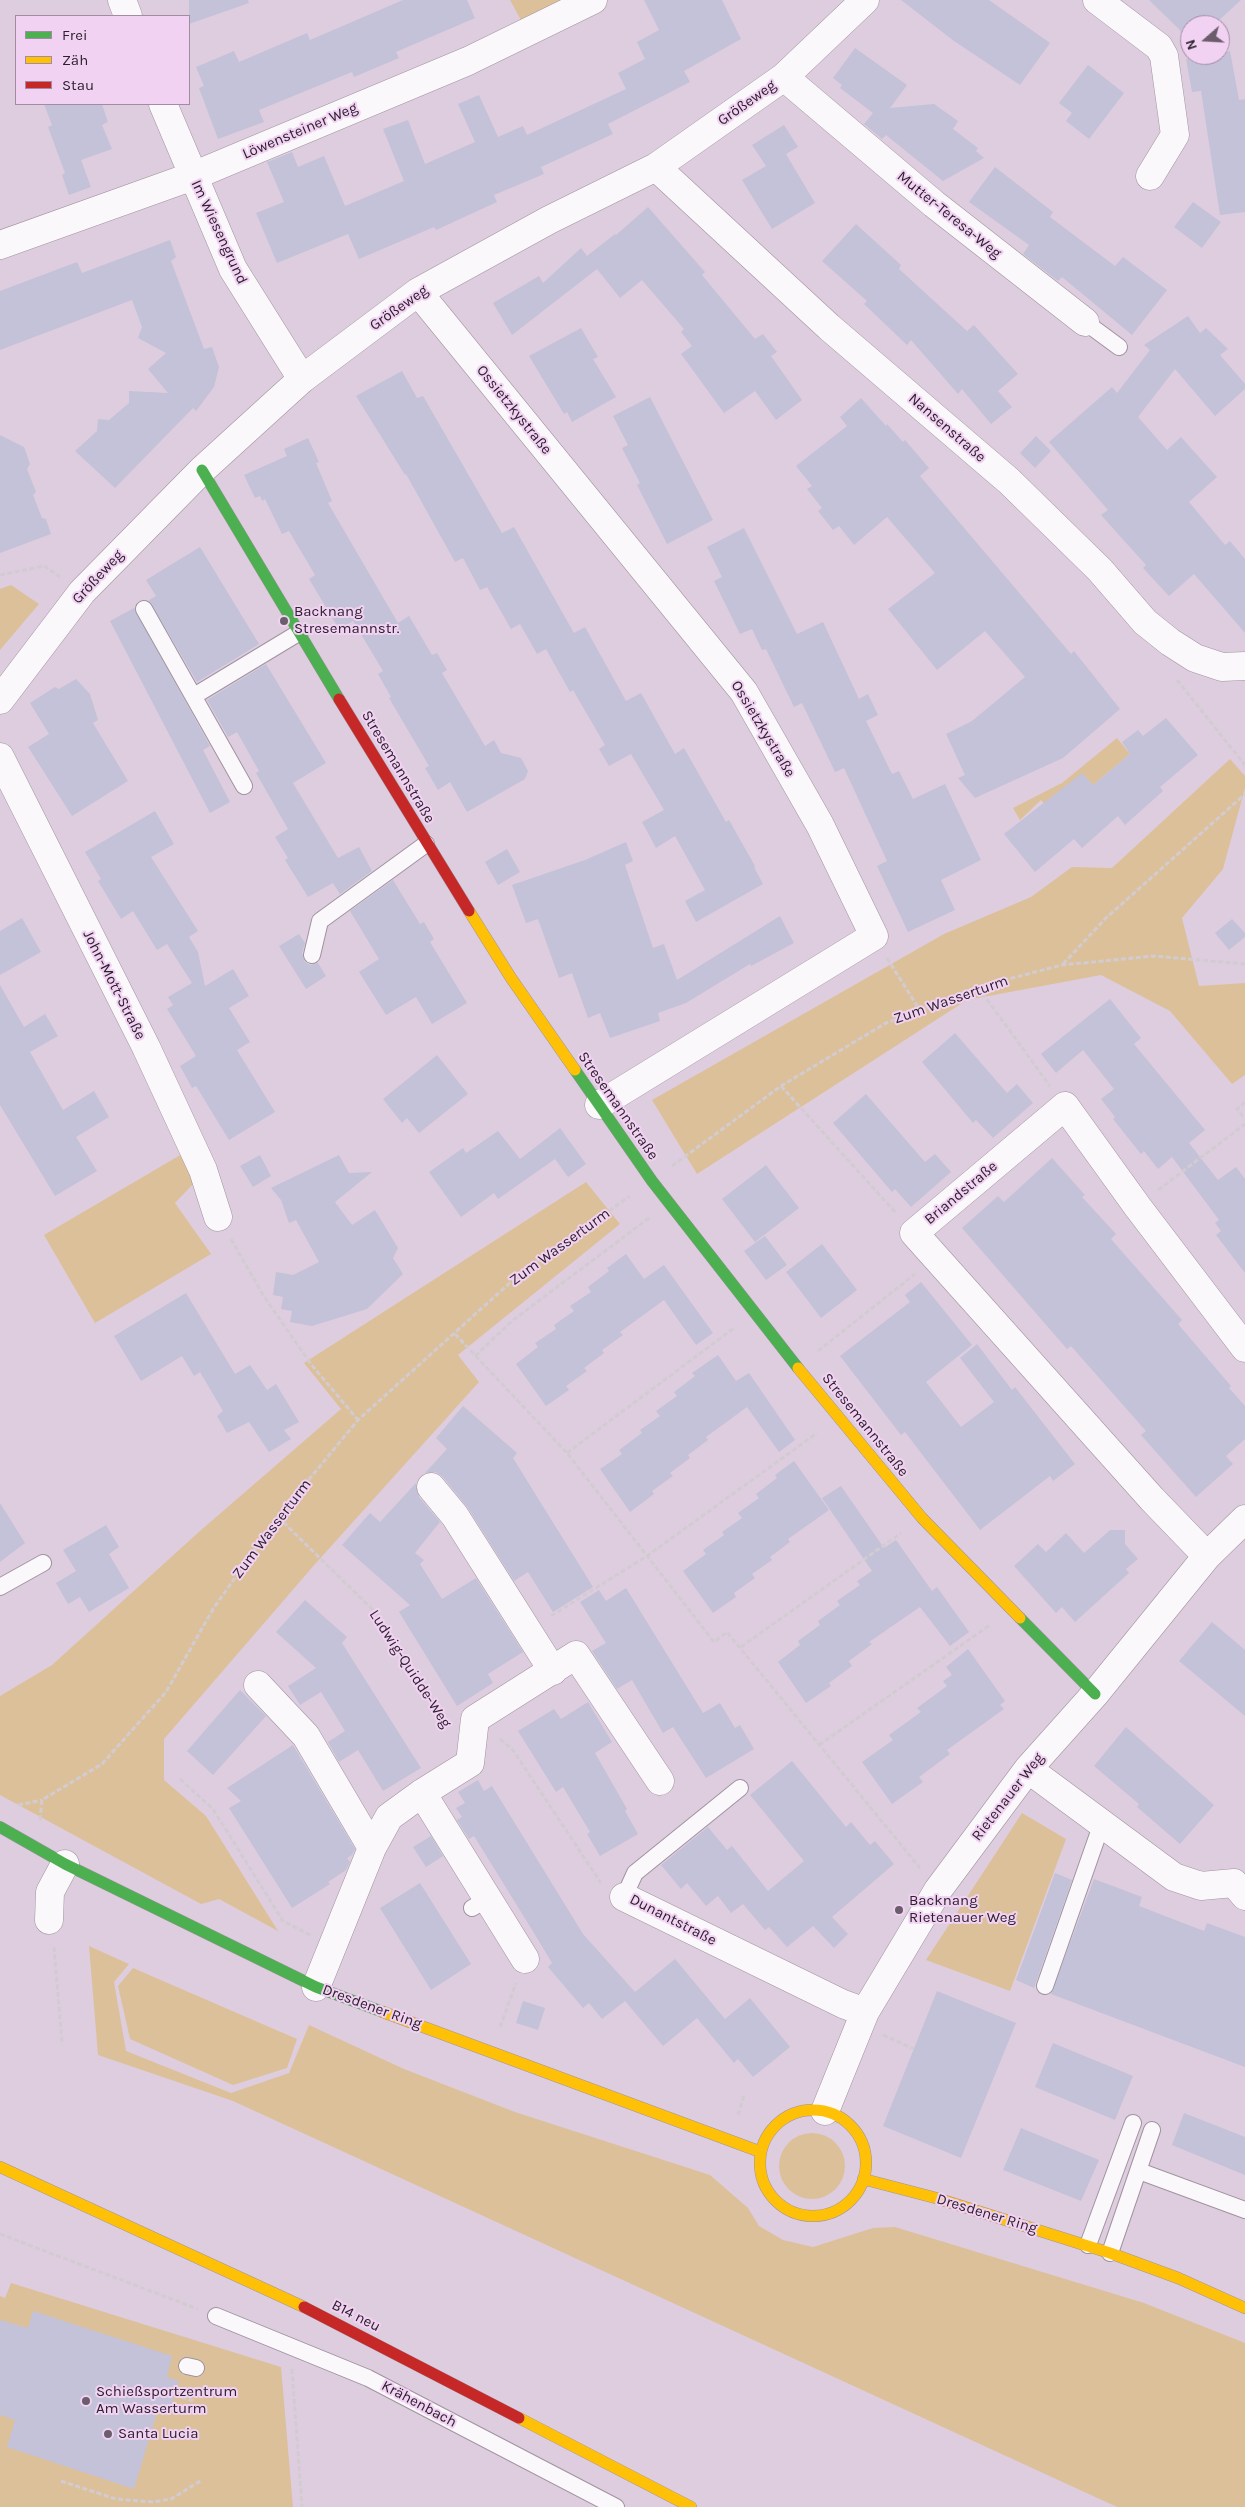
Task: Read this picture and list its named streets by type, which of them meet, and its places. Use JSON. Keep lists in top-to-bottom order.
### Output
{
  "streets": {
    "street": [
      "Größeweg",
      "Löwensteiner Weg",
      "Mutter-Teresa-Weg",
      "Im Wiesengrund",
      "Ossietzkystraße",
      "Nansenstraße",
      "Stresemannstraße",
      "John-Mott-Straße",
      "Briandstraße",
      "Ludwig-Quidde-Weg",
      "Rietenauer Weg",
      "Dunantstraße",
      "Dresdener Ring",
      "B14 neu"
    ],
    "lane": ["Krähenbach"],
    "path": ["Zum Wasserturm"]
  },
  "crossings": [
    ["Größeweg", "Mutter-Teresa-Weg"],
    ["Größeweg", "Im Wiesengrund"],
    ["Größeweg", "Ossietzkystraße"],
    ["Größeweg", "Nansenstraße"],
    ["Größeweg", "Stresemannstraße"],
    ["Löwensteiner Weg", "Im Wiesengrund"],
    ["Stresemannstraße", "Zum Wasserturm"],
    ["Stresemannstraße", "Rietenauer Weg"],
    ["Zum Wasserturm", "Ludwig-Quidde-Weg"],
    ["Briandstraße", "Rietenauer Weg"],
    ["Ludwig-Quidde-Weg", "Dresdener Ring"],
    ["Rietenauer Weg", "Dunantstraße"],
    ["Rietenauer Weg", "Dresdener Ring"]
  ],
  "places": [
    "Backnang Stresemannstr.",
    "Backnang Rietenauer Weg",
    "Schießsportzentrum Am Wasserturm",
    "Santa Lucia"
  ],
  "legend": ["Frei", "Zäh", "Stau"],
  "north": "left"
}
